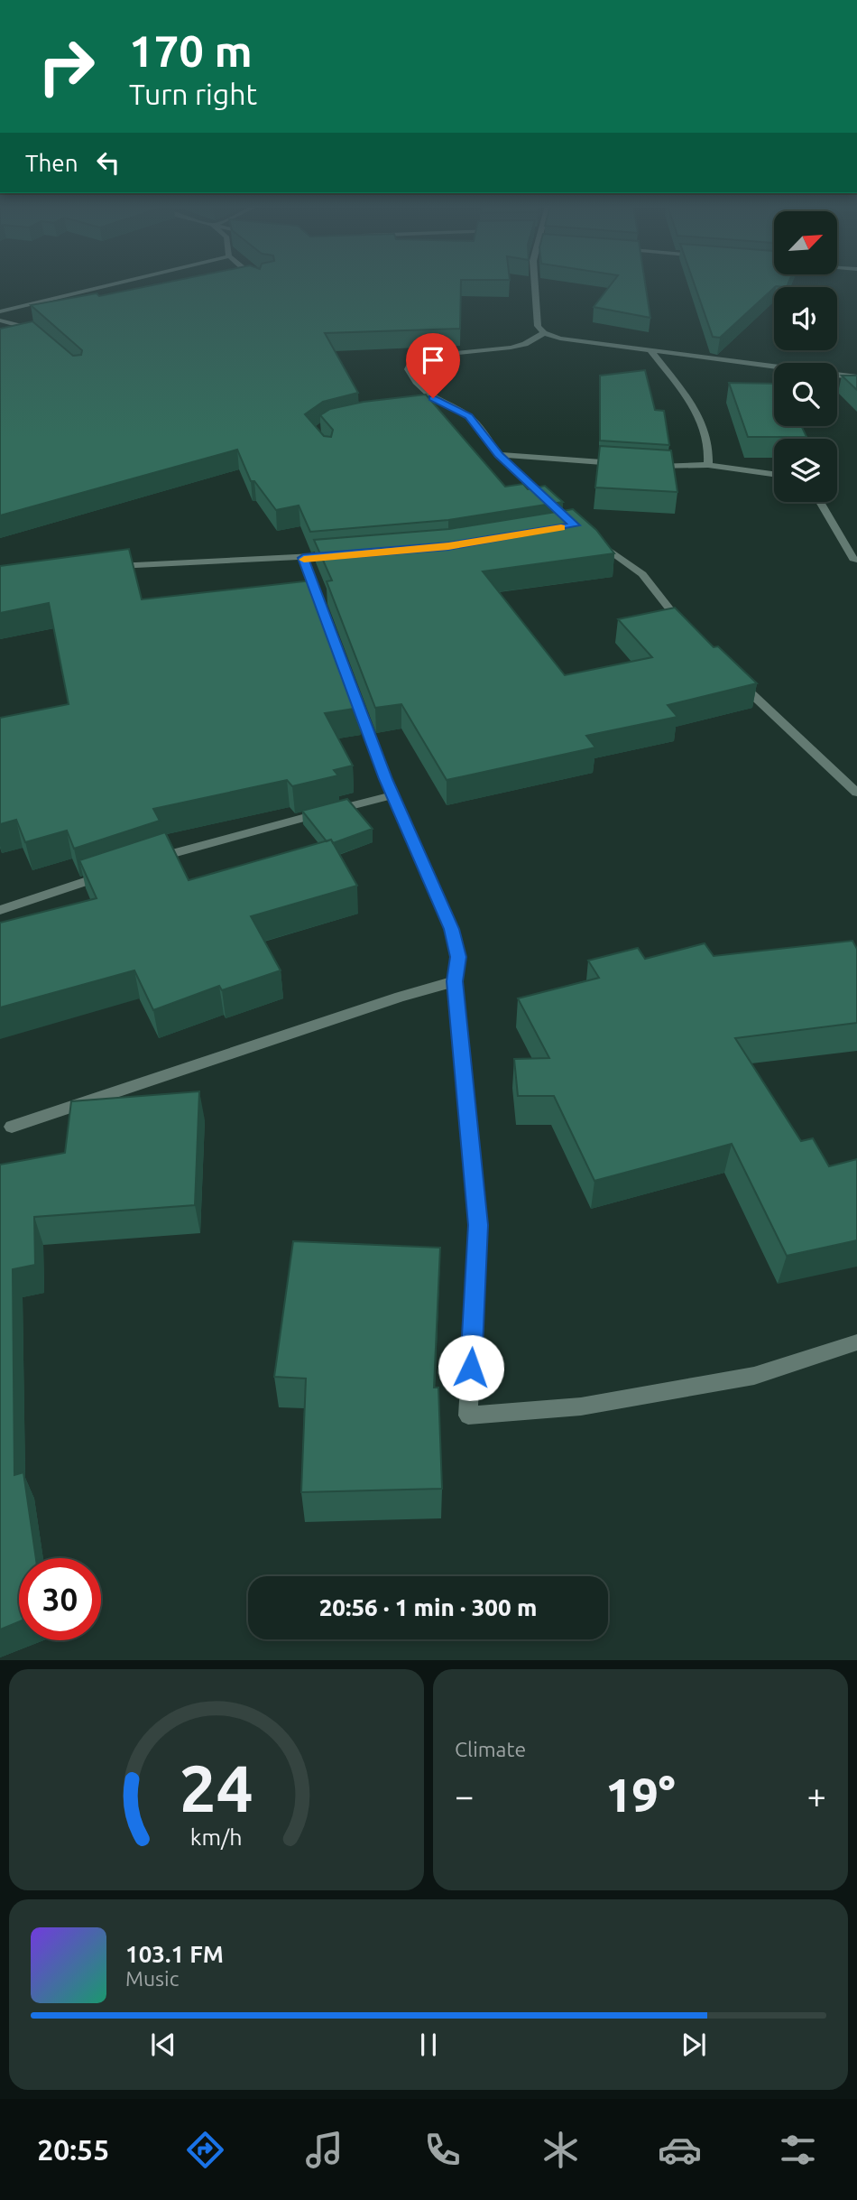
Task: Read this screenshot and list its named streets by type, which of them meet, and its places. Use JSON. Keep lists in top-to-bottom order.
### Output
{
  "north": "top right",
  "page": {
    "turn": ["170 m", "Turn right"],
    "then": "Then",
    "limit": "30",
    "trip": "20:56 · 1 min · 300 m",
    "tile": "Climate",
    "heat": ["−", "19°", "+"],
    "song": ["103.1 FM", "Music"],
    "tabs": "20:55",
    "gauge": ["24", "km/h"]
  }
}
